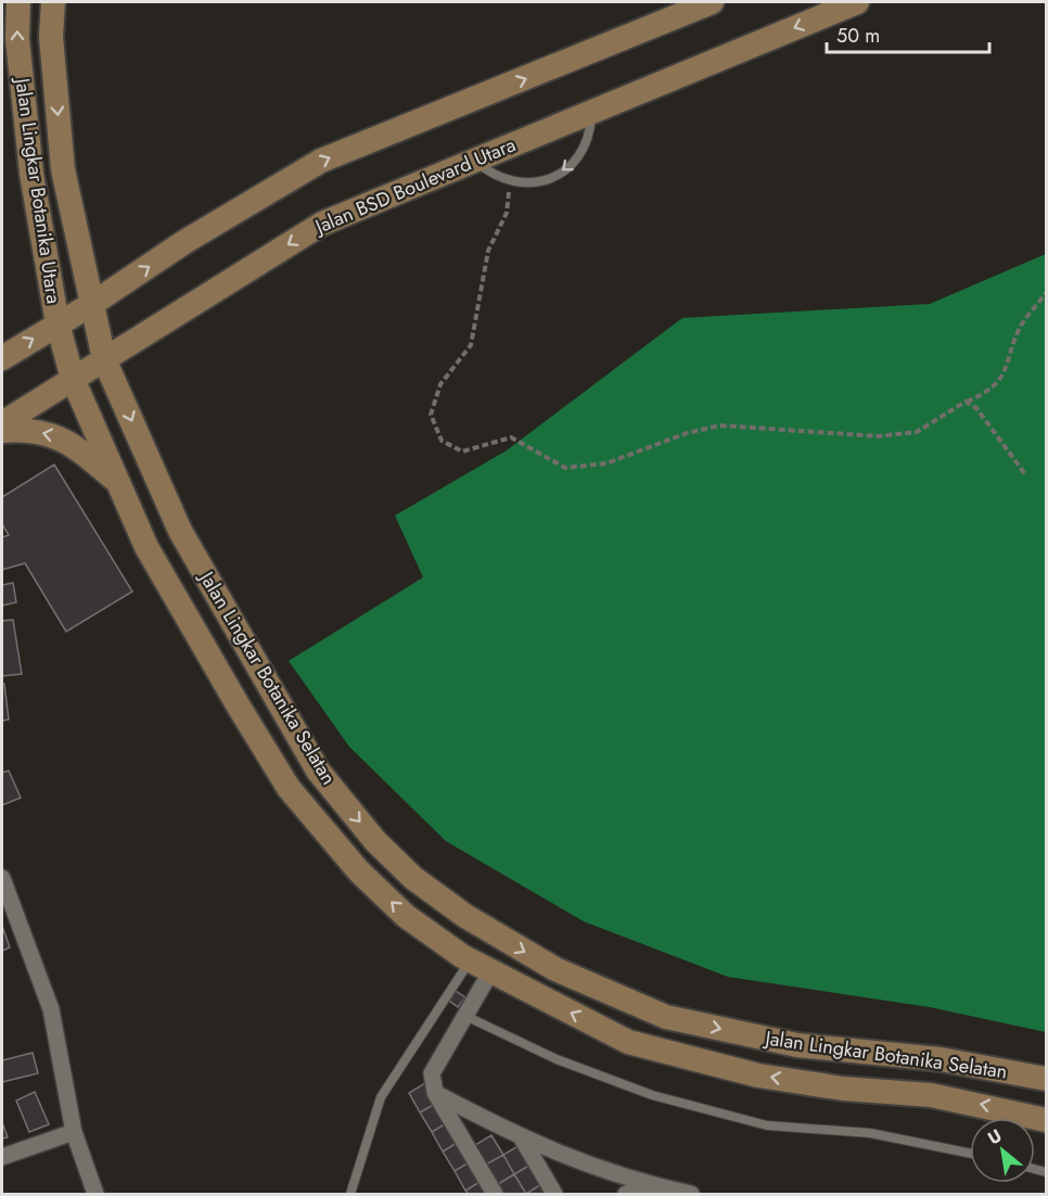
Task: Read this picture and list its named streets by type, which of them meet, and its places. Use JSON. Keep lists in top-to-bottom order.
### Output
{
  "streets": {
    "street": ["Jalan BSD Boulevard Utara", "Jalan Lingkar Botanika Utara", "Jalan Lingkar Botanika Selatan"]
  },
  "crossings": [
    ["Jalan BSD Boulevard Utara", "Jalan Lingkar Botanika Utara"],
    ["Jalan BSD Boulevard Utara", "Jalan Lingkar Botanika Selatan"],
    ["Jalan Lingkar Botanika Utara", "Jalan Lingkar Botanika Selatan"]
  ],
  "scale_bar": "50 m",
  "north": "top left"
}
